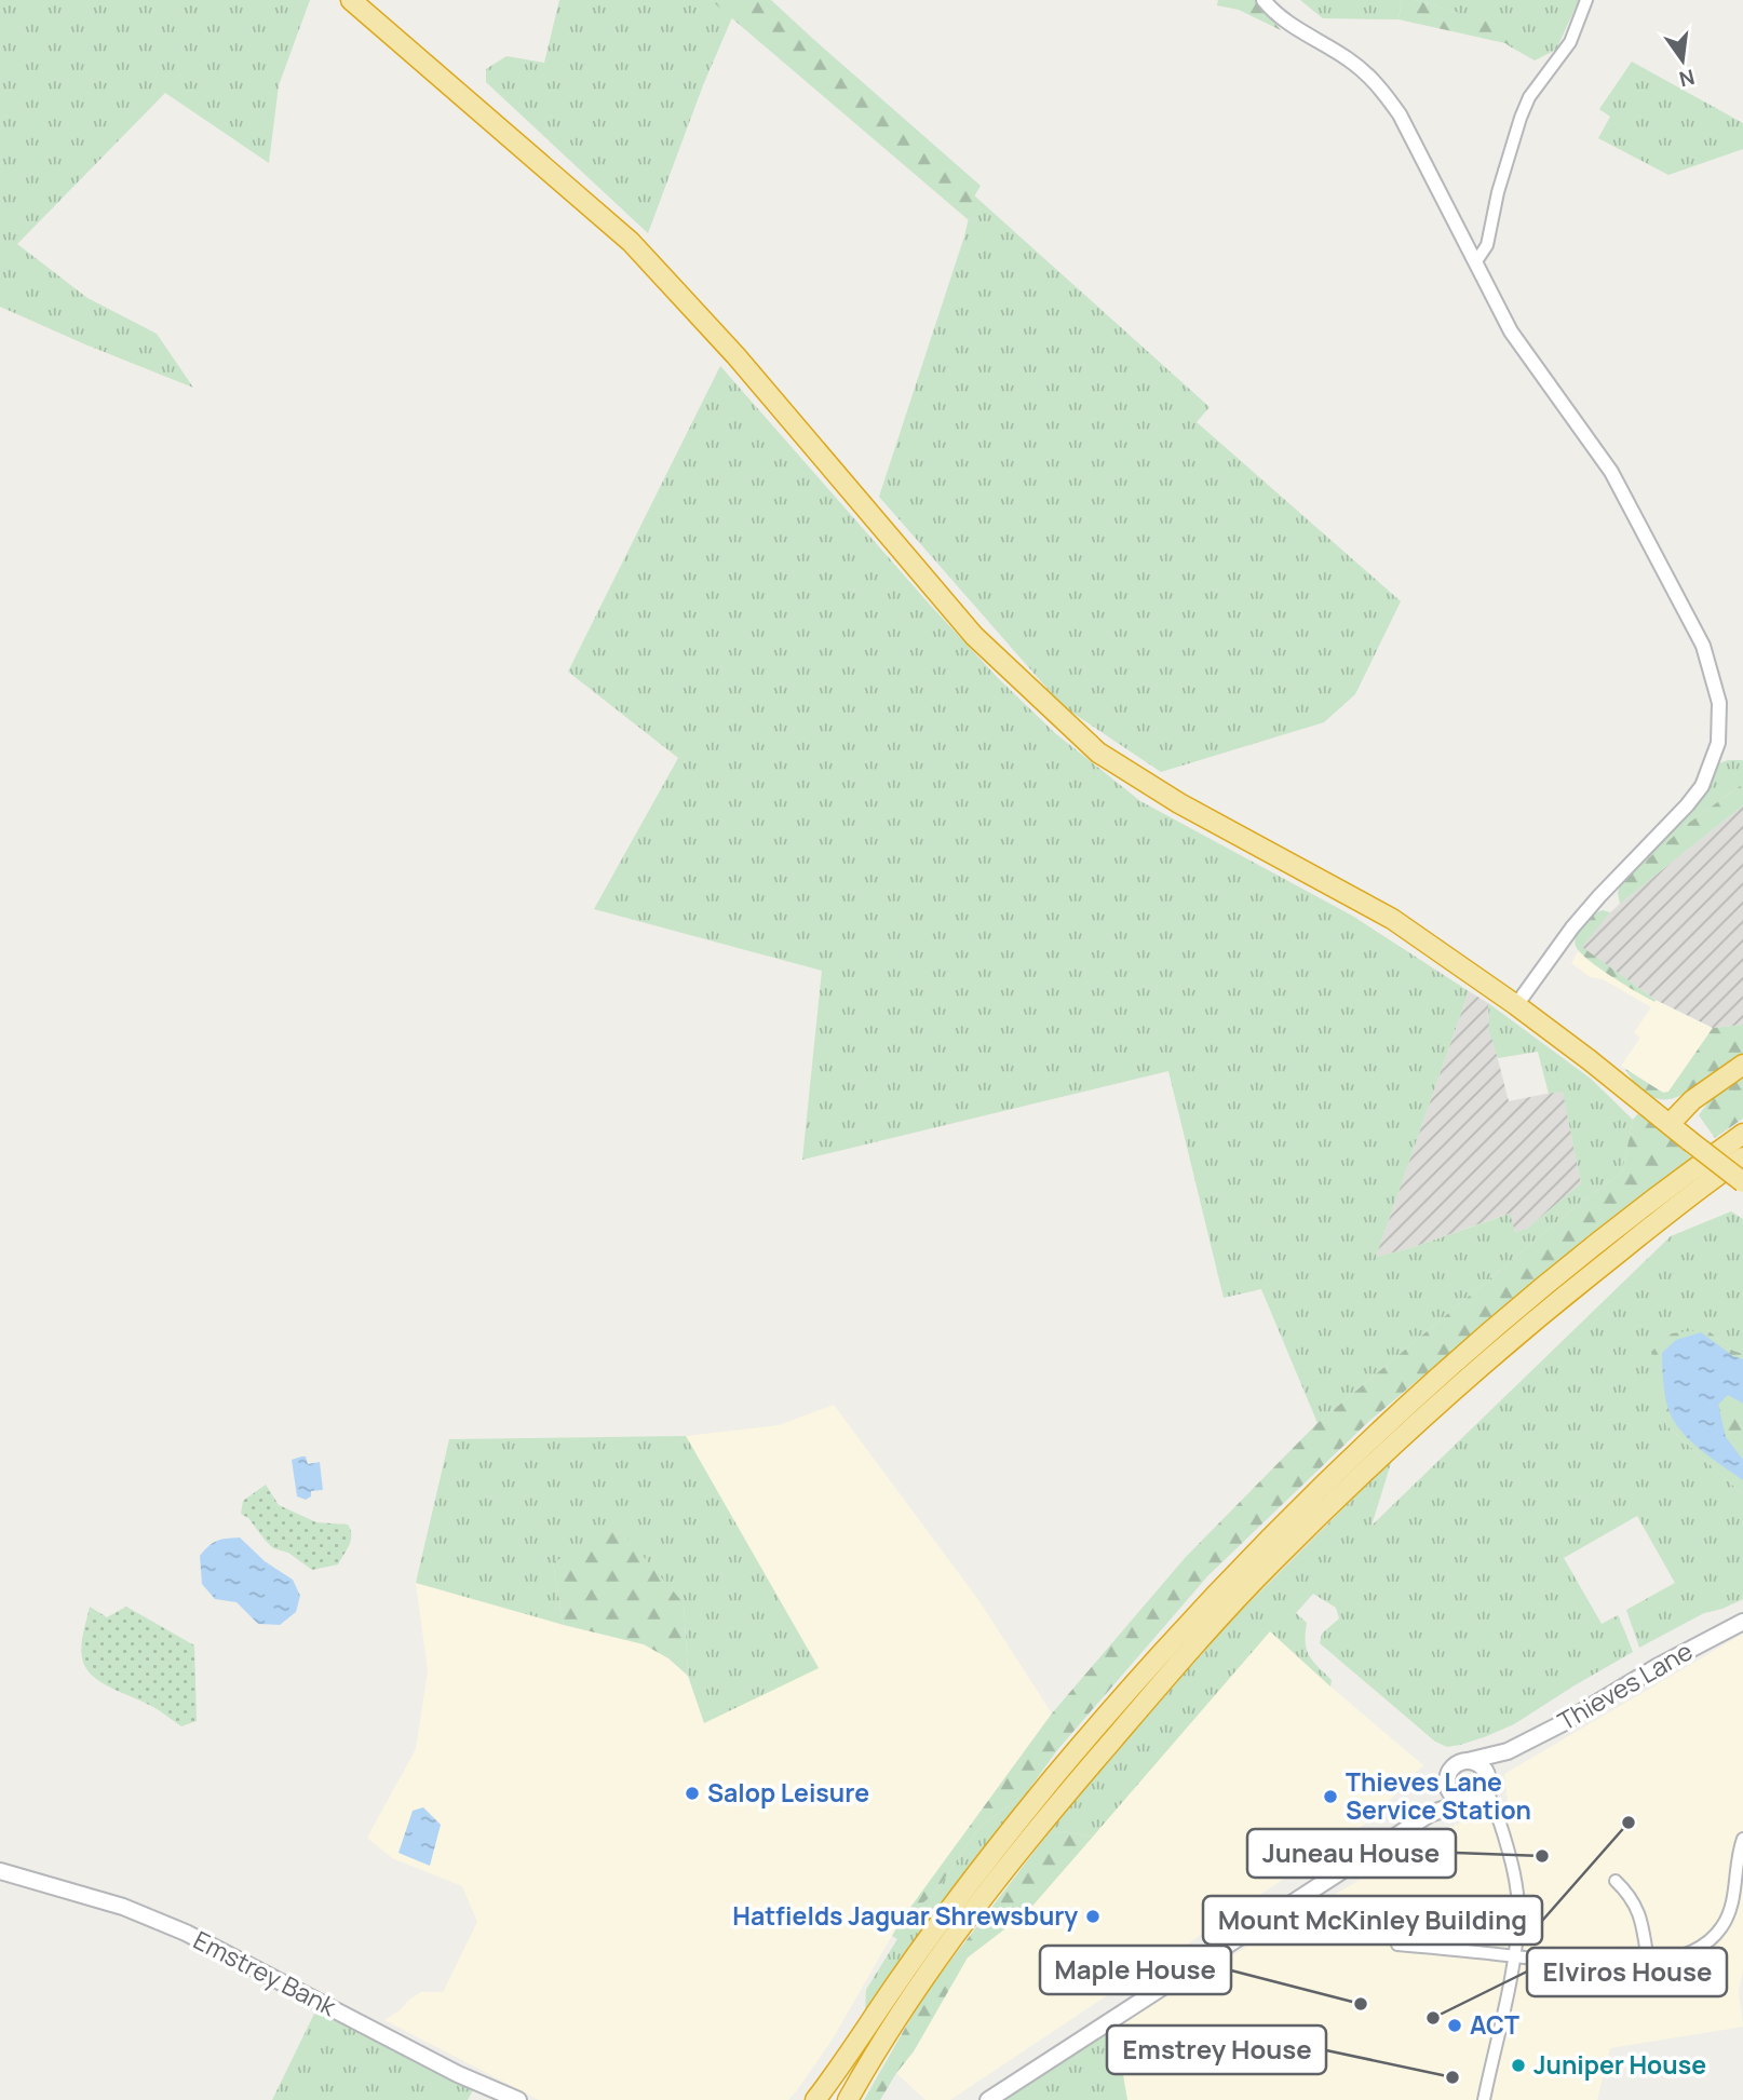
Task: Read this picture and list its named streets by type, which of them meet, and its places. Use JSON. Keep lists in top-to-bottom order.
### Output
{
  "streets": {
    "main road": ["Thieves Lane", "Emstrey Bank"]
  },
  "places": [
    "Salop Leisure",
    "Thieves Lane Service Station",
    "Mount McKinley Building",
    "Juneau House",
    "Hatfields Jaguar Shrewsbury",
    "Maple House",
    "Elviros House",
    "ACT",
    "Juniper House",
    "Emstrey House"
  ],
  "north": "bottom"
}
